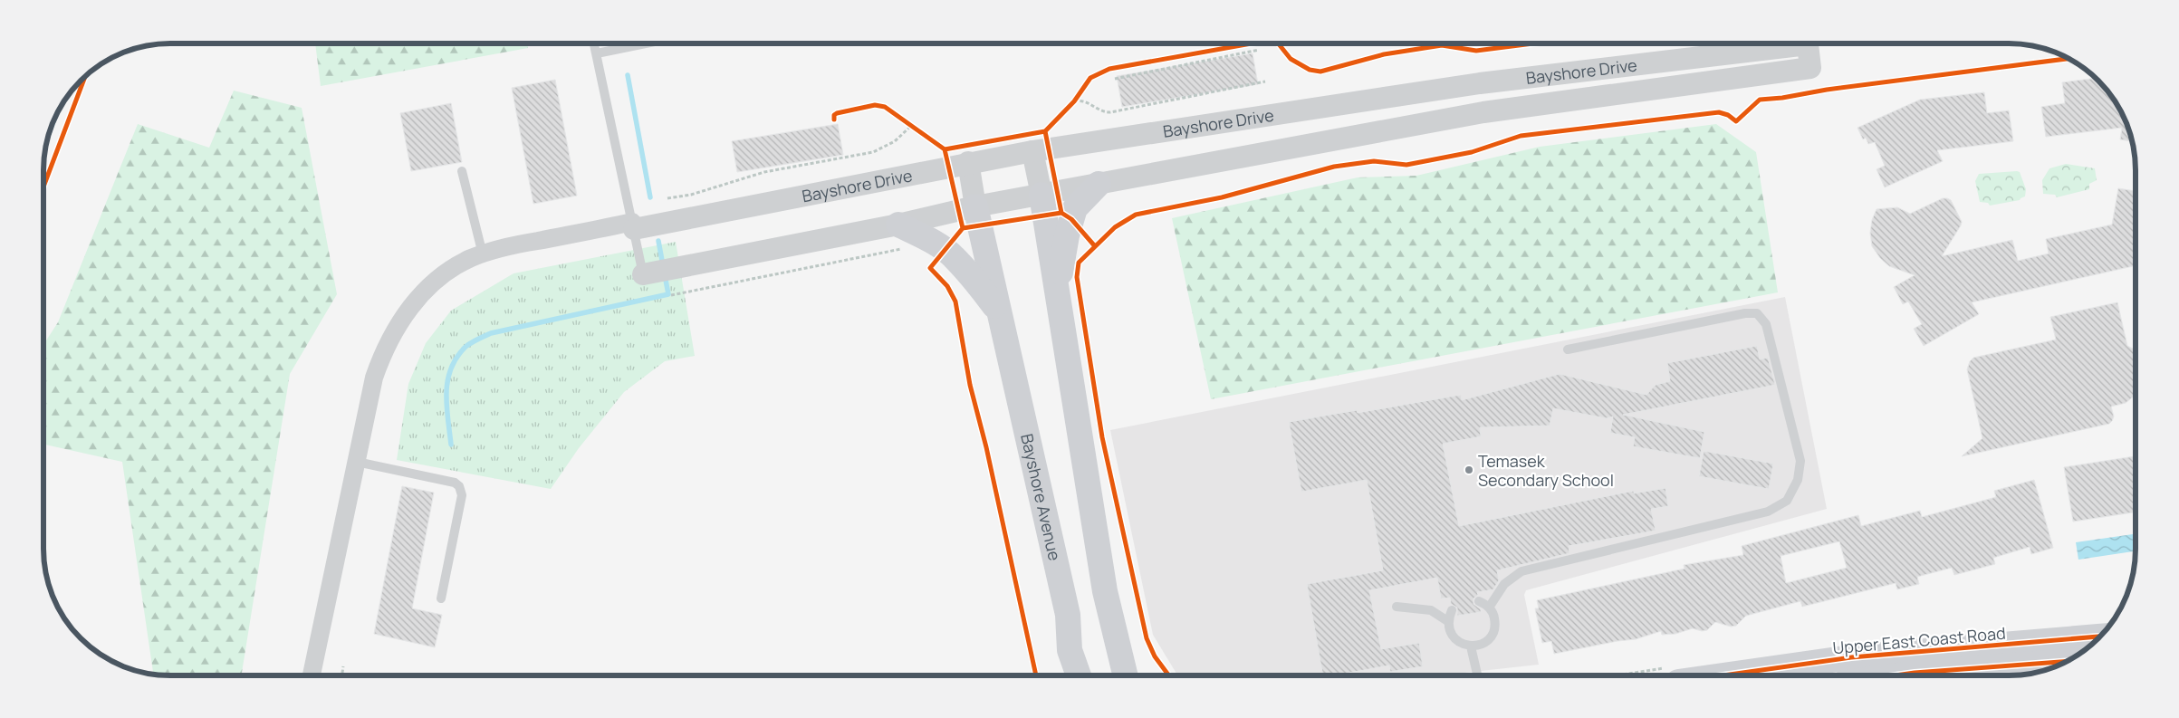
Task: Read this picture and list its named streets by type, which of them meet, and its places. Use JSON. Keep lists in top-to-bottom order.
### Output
{
  "streets": {
    "main road": ["Bayshore Avenue", "Upper East Coast Road"],
    "street": ["Bayshore Drive"]
  },
  "crossings": [
    ["Bayshore Drive", "Bayshore Avenue"]
  ],
  "places": ["Temasek Secondary School"]
}
